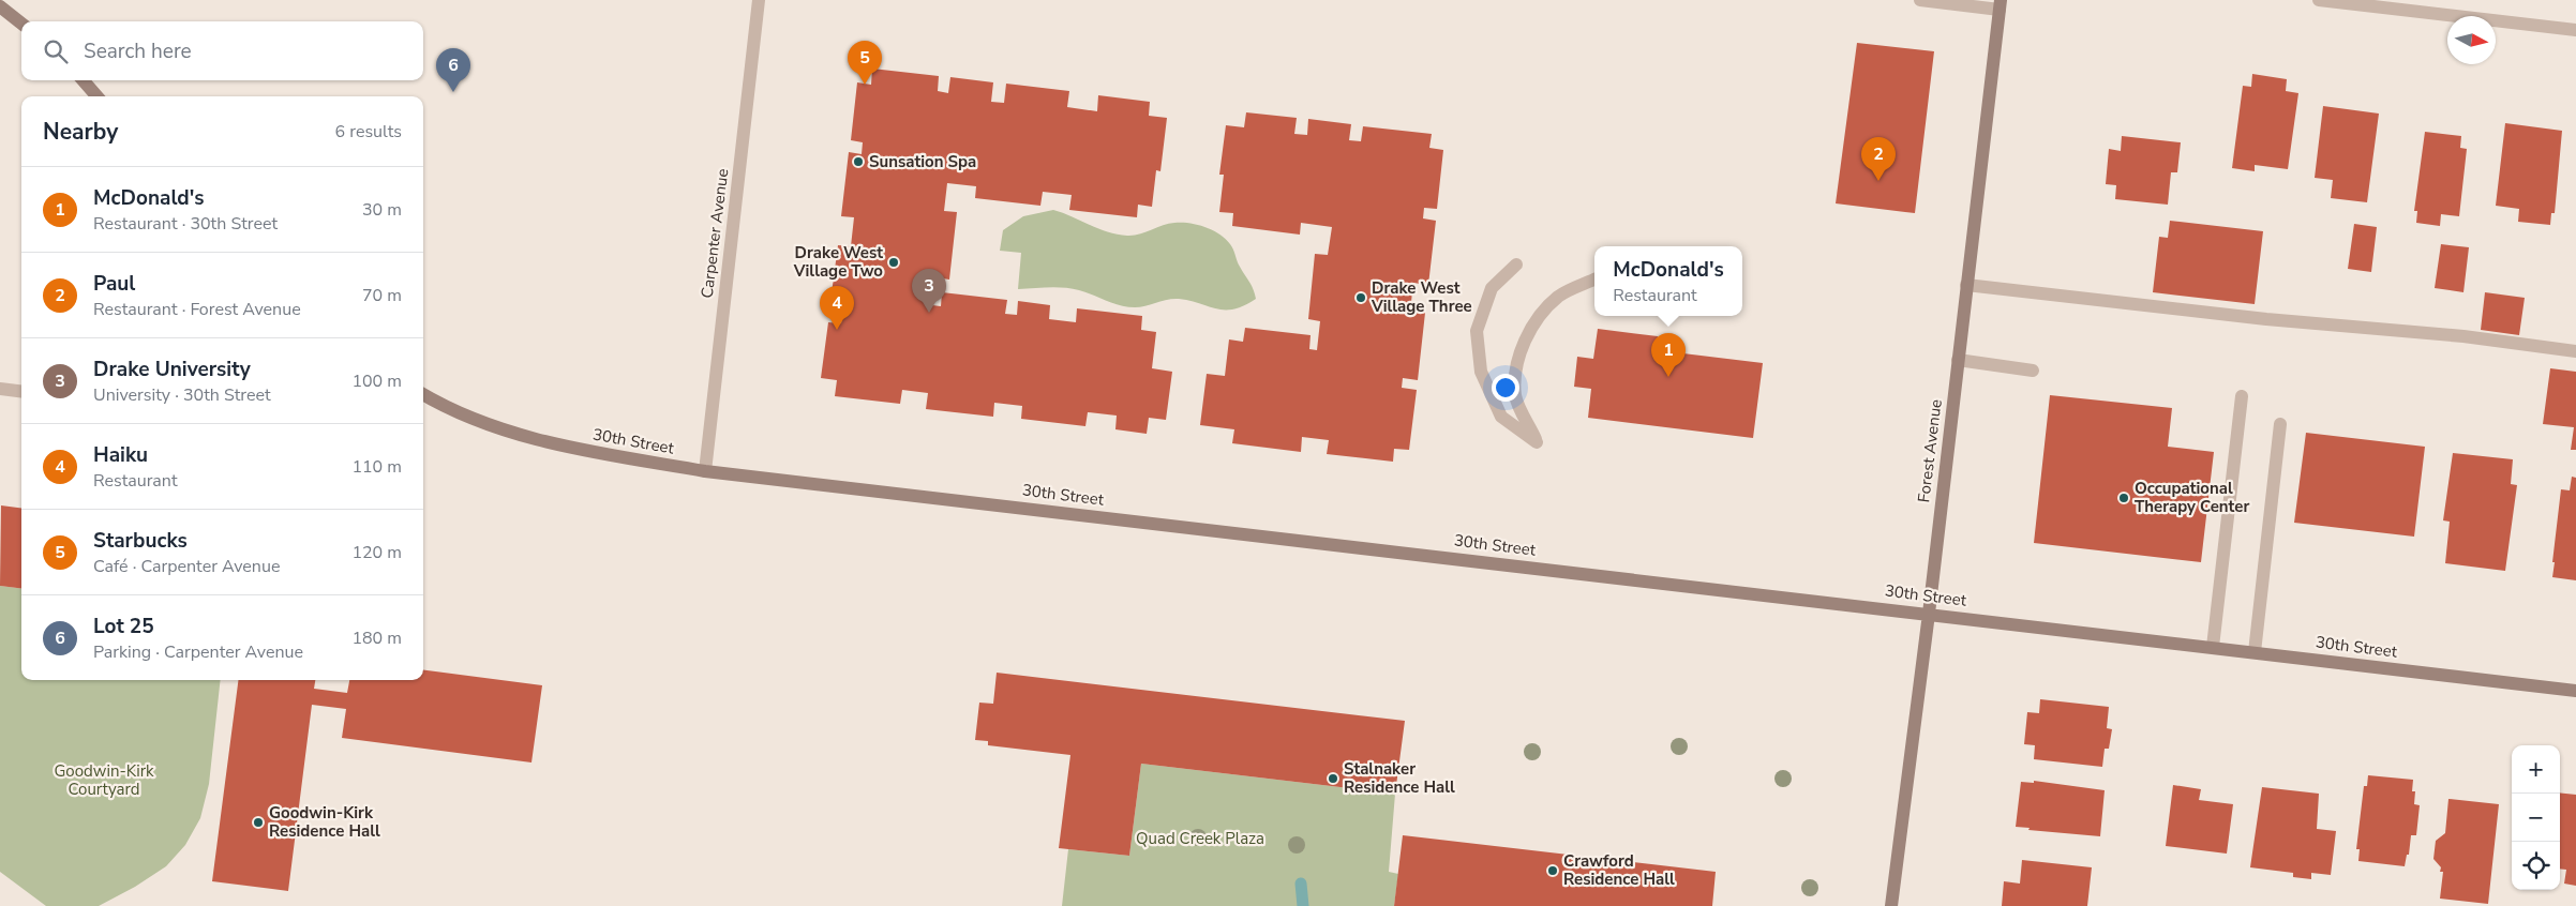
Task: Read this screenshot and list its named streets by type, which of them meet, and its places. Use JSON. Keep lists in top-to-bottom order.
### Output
{
  "streets": {
    "main road": ["30th Street", "Forest Avenue"],
    "street": ["Carpenter Avenue"]
  },
  "crossings": [
    ["Carpenter Avenue", "30th Street"],
    ["30th Street", "Forest Avenue"]
  ],
  "parks": ["Goodwin-Kirk Courtyard", "Quad Creek Plaza"],
  "places": [
    "Sunsation Spa",
    "Drake West Village Two",
    "Drake West Village Three",
    "Occupational Therapy Center",
    "Stalnaker Residence Hall",
    "Goodwin-Kirk Residence Hall",
    "Crawford Residence Hall"
  ],
  "north": "right",
  "page": {
    "search": "Search here",
    "pins": [
      "5",
      "6",
      "2",
      "3",
      "4",
      "1"
    ],
    "heading": ["Nearby", "6 results"],
    "list": [
      {
        "mark": "1",
        "name": "McDonald's",
        "note": "Restaurant · 30th Street",
        "value": "30 m"
      },
      {
        "mark": "2",
        "name": "Paul",
        "note": "Restaurant · Forest Avenue",
        "value": "70 m"
      },
      {
        "mark": "3",
        "name": "Drake University",
        "note": "University · 30th Street",
        "value": "100 m"
      },
      {
        "mark": "4",
        "name": "Haiku",
        "note": "Restaurant",
        "value": "110 m"
      },
      {
        "mark": "5",
        "name": "Starbucks",
        "note": "Café · Carpenter Avenue",
        "value": "120 m"
      },
      {
        "mark": "6",
        "name": "Lot 25",
        "note": "Parking · Carpenter Avenue",
        "value": "180 m"
      }
    ],
    "popup": ["McDonald's", "Restaurant"],
    "map_buttons": ["+", "−"]
  }
}
